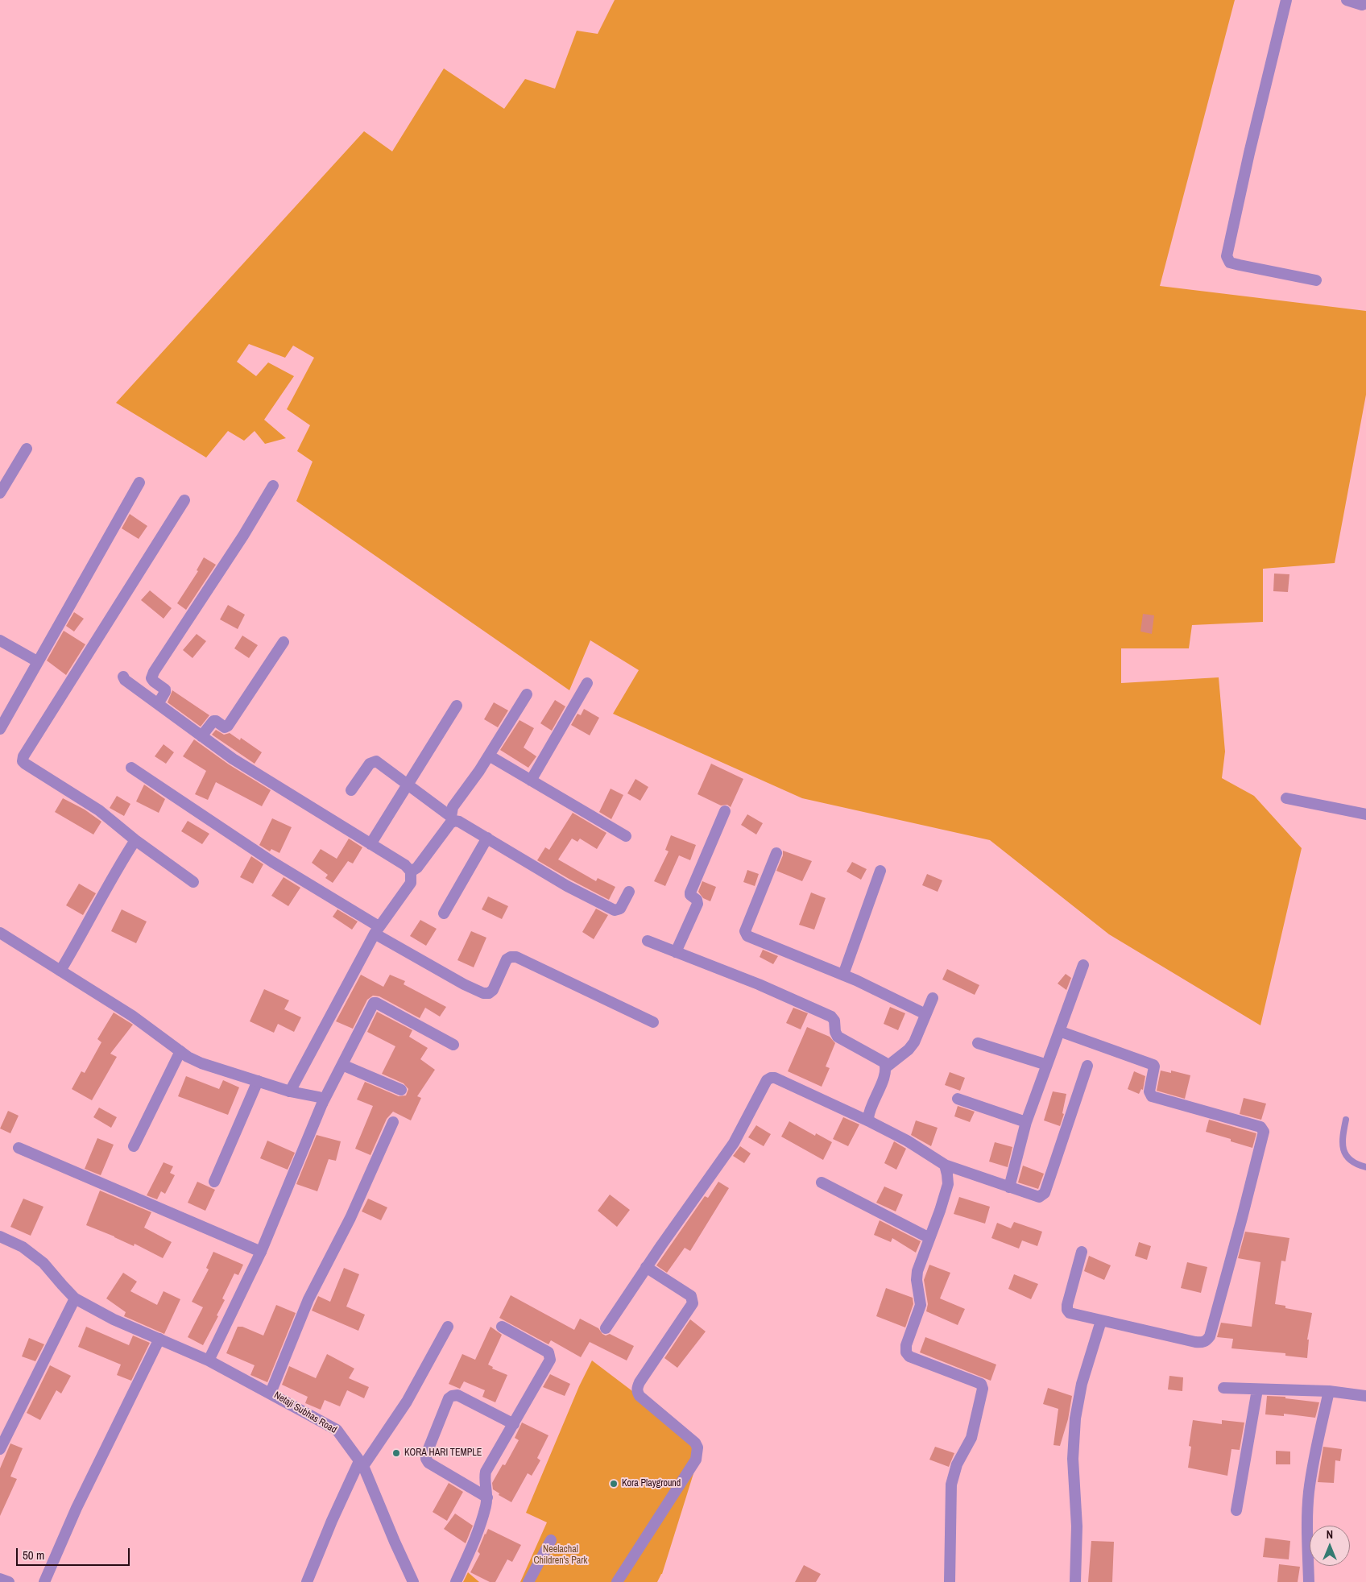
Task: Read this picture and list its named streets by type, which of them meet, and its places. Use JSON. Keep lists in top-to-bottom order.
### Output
{
  "streets": {
    "street": ["Netaji Subhas Road"]
  },
  "parks": ["Neelachal Children's Park"],
  "places": ["KORA HARI TEMPLE", "Kora Playground"],
  "scale_bar": "50 m",
  "north": "top"
}
